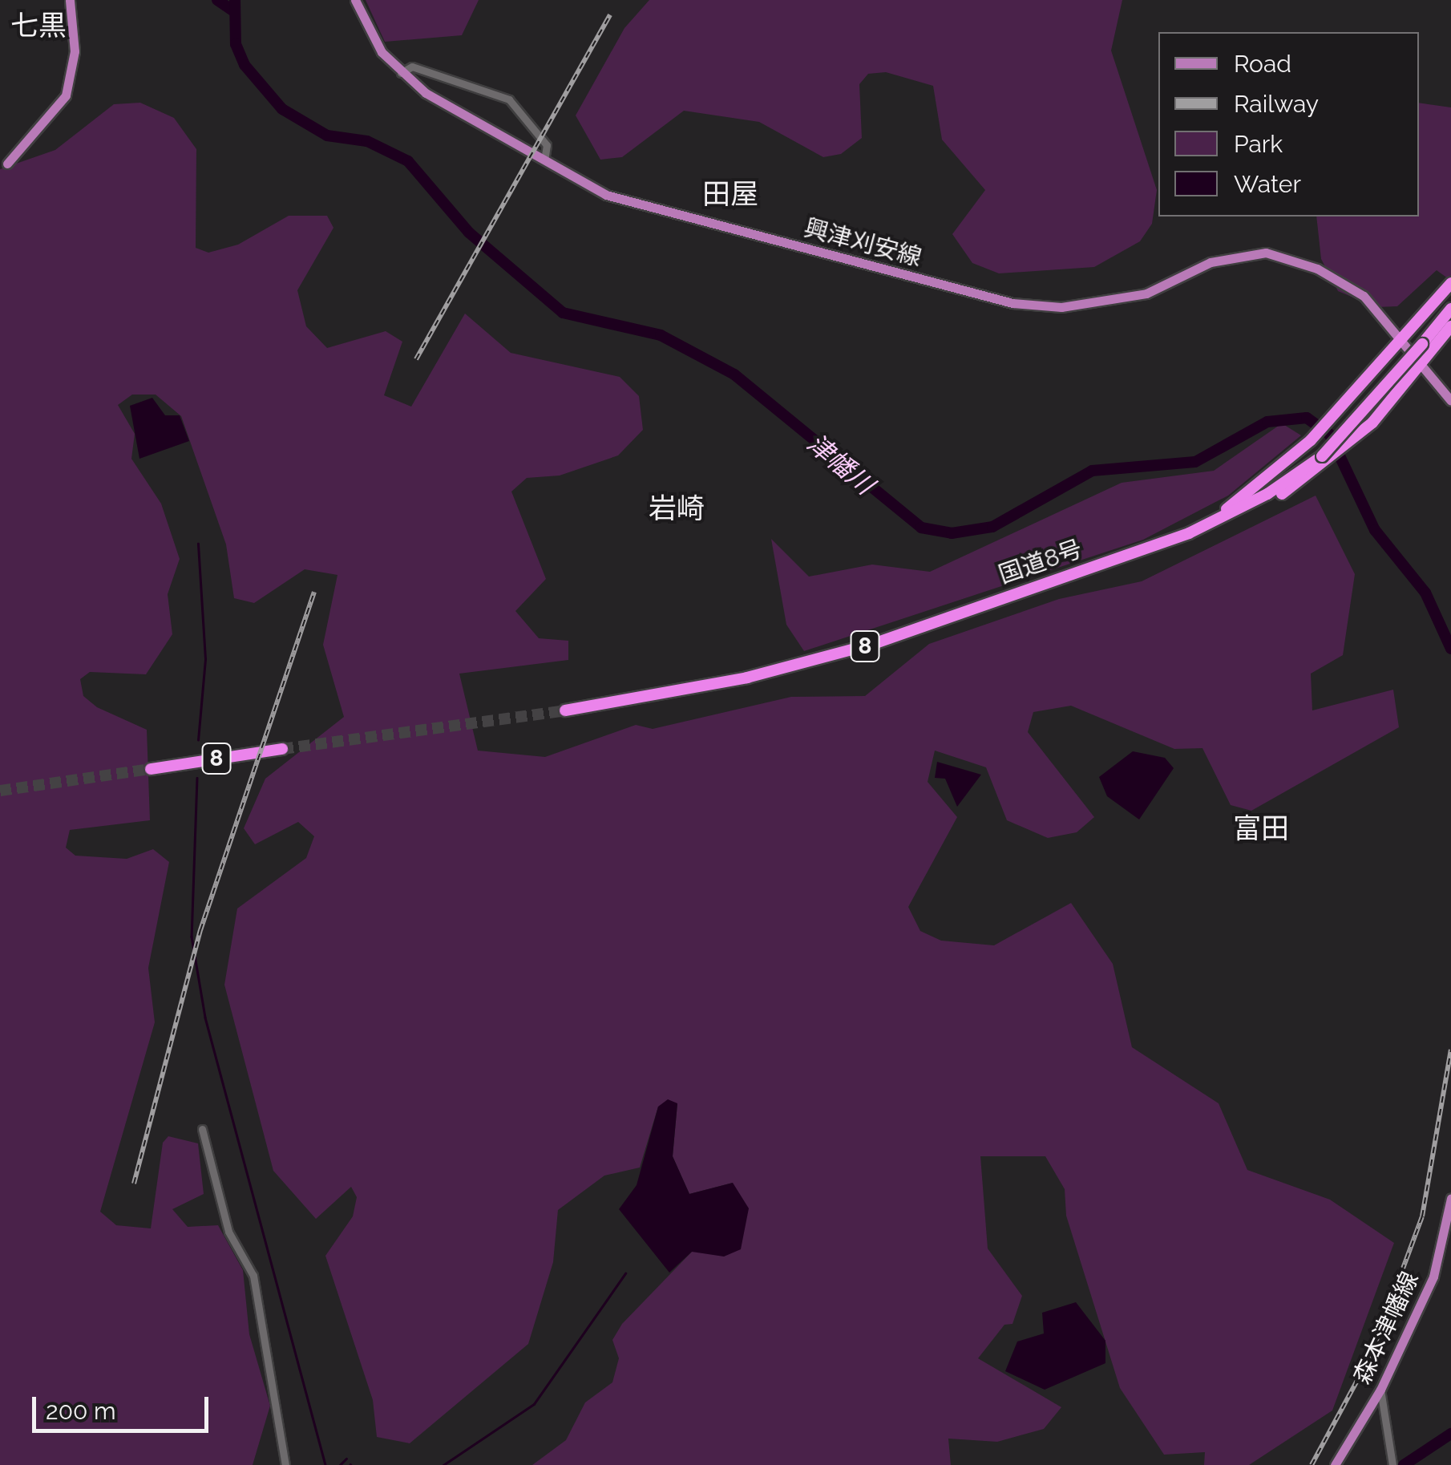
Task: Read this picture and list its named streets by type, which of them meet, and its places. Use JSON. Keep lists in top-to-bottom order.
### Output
{
  "streets": {
    "highway": ["国道8号", "8"],
    "main road": ["興津刈安線", "森本津幡線"]
  },
  "crossings": [
    ["興津刈安線", "8"],
    ["国道8号", "8"]
  ],
  "districts": [
    "七黒",
    "田屋",
    "岩崎",
    "富田"
  ],
  "water": ["津幡川"],
  "legend": [
    "Road",
    "Railway",
    "Park",
    "Water"
  ],
  "scale_bar": "200 m"
}
